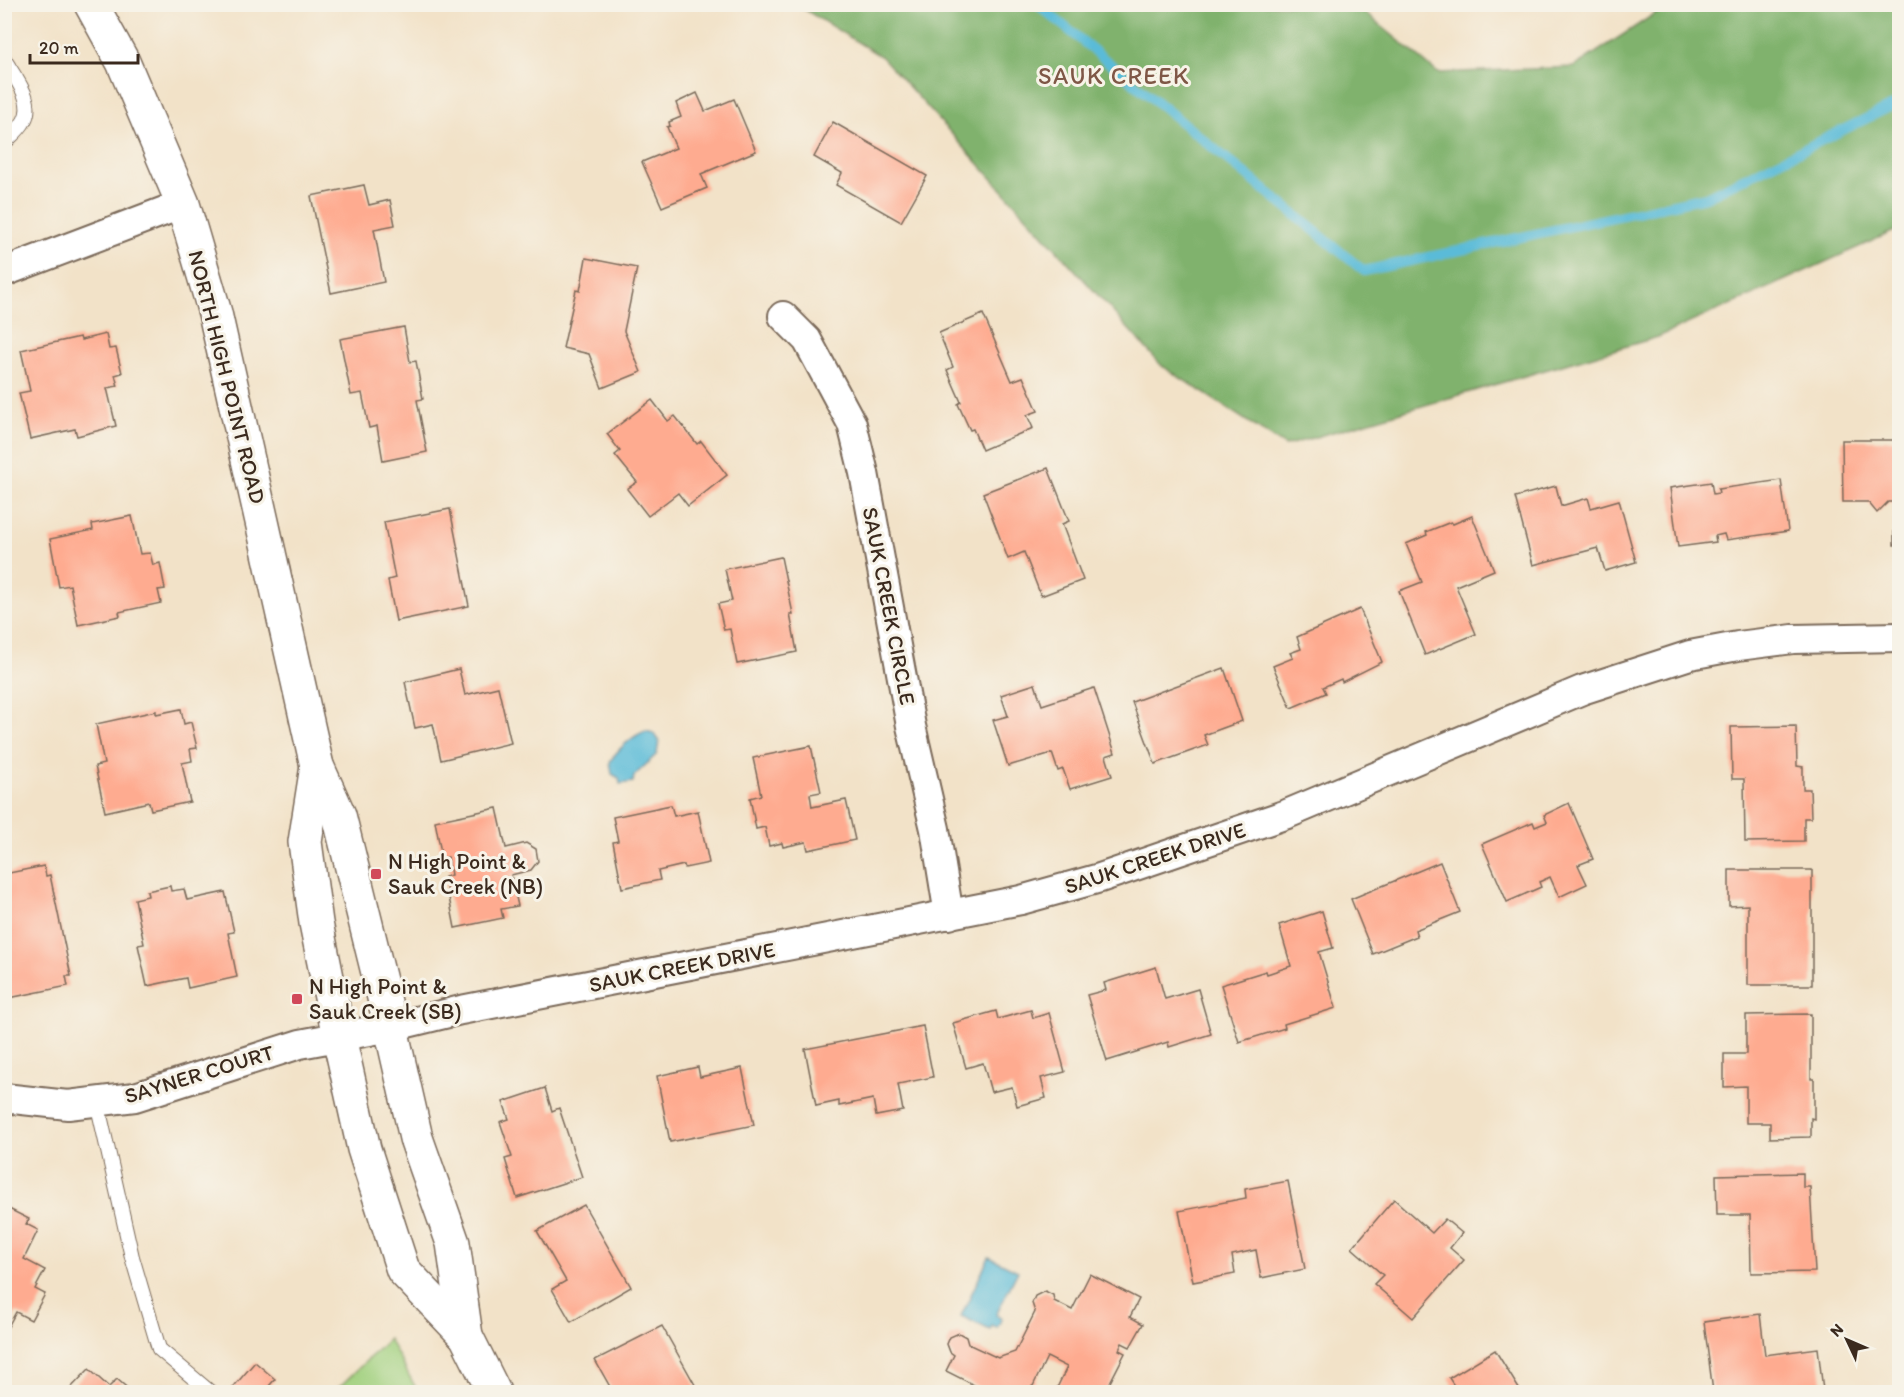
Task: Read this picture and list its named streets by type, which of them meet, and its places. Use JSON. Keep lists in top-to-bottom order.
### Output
{
  "streets": {
    "street": [
      "NORTH HIGH POINT ROAD",
      "SAUK CREEK CIRCLE",
      "SAUK CREEK DRIVE",
      "SAYNER COURT"
    ]
  },
  "crossings": [
    ["NORTH HIGH POINT ROAD", "SAUK CREEK DRIVE"],
    ["NORTH HIGH POINT ROAD", "SAYNER COURT"],
    ["SAUK CREEK CIRCLE", "SAUK CREEK DRIVE"],
    ["SAUK CREEK DRIVE", "SAYNER COURT"]
  ],
  "districts": ["SAUK CREEK"],
  "places": {
    "transit": ["N High Point & Sauk Creek (NB)", "N High Point & Sauk Creek (SB)"]
  },
  "scale_bar": "20 m",
  "north": "top left"
}
